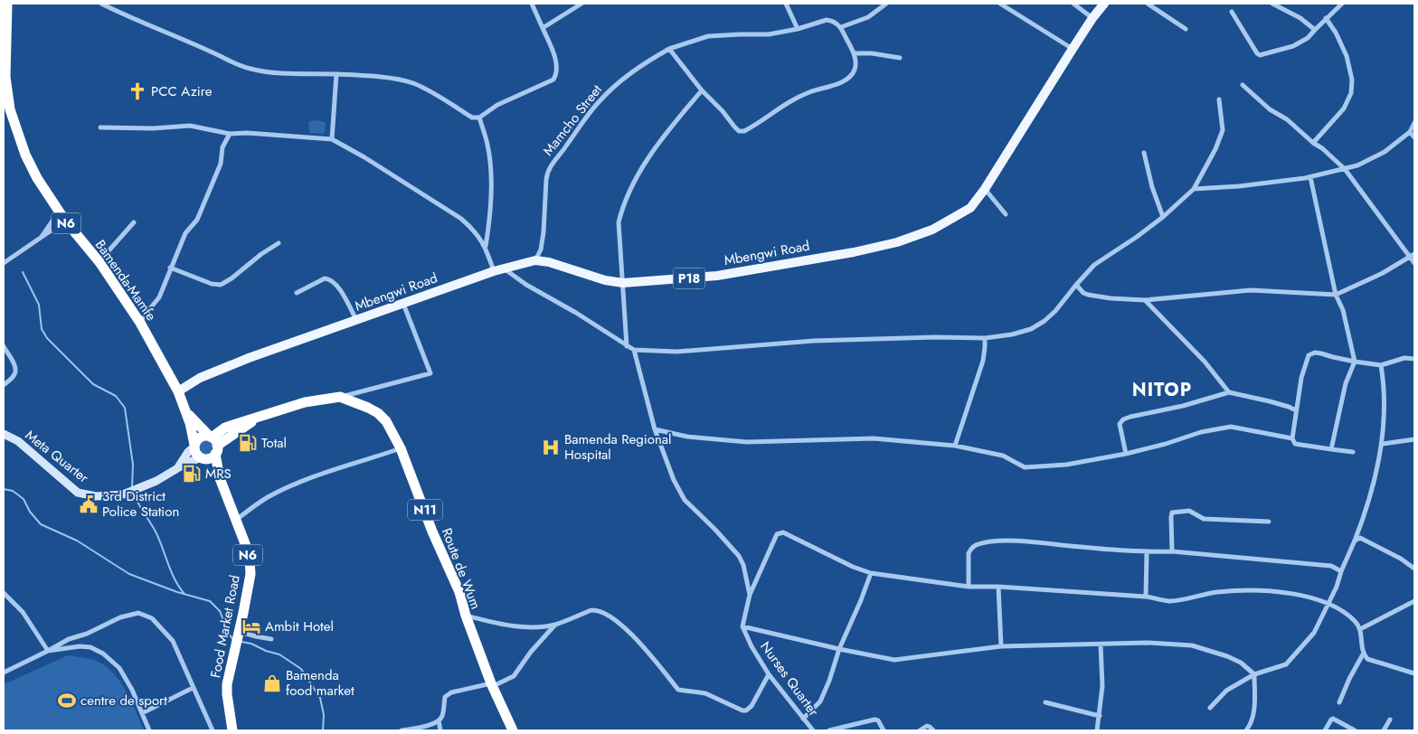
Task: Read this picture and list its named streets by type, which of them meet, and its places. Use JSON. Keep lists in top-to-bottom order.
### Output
{
  "streets": {
    "highway": [
      "N6",
      "Bamenda-Mamfe",
      "N11",
      "Route de Wum",
      "Food Market Road"
    ],
    "main road": ["Mbengwi Road", "P18", "Meta Quarter"],
    "street": ["Mamcho Street", "Nurses Quarter"]
  },
  "crossings": [
    ["Mamcho Street", "Mbengwi Road"],
    ["N6", "Bamenda-Mamfe"],
    ["N6", "Meta Quarter"],
    ["N6", "Route de Wum"],
    ["N6", "Food Market Road"],
    ["Mbengwi Road", "Bamenda-Mamfe"],
    ["Bamenda-Mamfe", "Meta Quarter"],
    ["Bamenda-Mamfe", "Route de Wum"],
    ["Bamenda-Mamfe", "Food Market Road"],
    ["Meta Quarter", "Route de Wum"],
    ["Meta Quarter", "Food Market Road"],
    ["Route de Wum", "Food Market Road"]
  ],
  "districts": ["NITOP"],
  "places": {
    "church": ["PCC Azire"],
    "fuel station": ["Total", "MRS"],
    "hospital": ["Bamenda Regional Hospital"],
    "public building": ["3rd District Police Station"],
    "hotel": ["Ambit Hotel"],
    "shop": ["Bamenda food market"],
    "sports": ["centre de sport"]
  }
}
